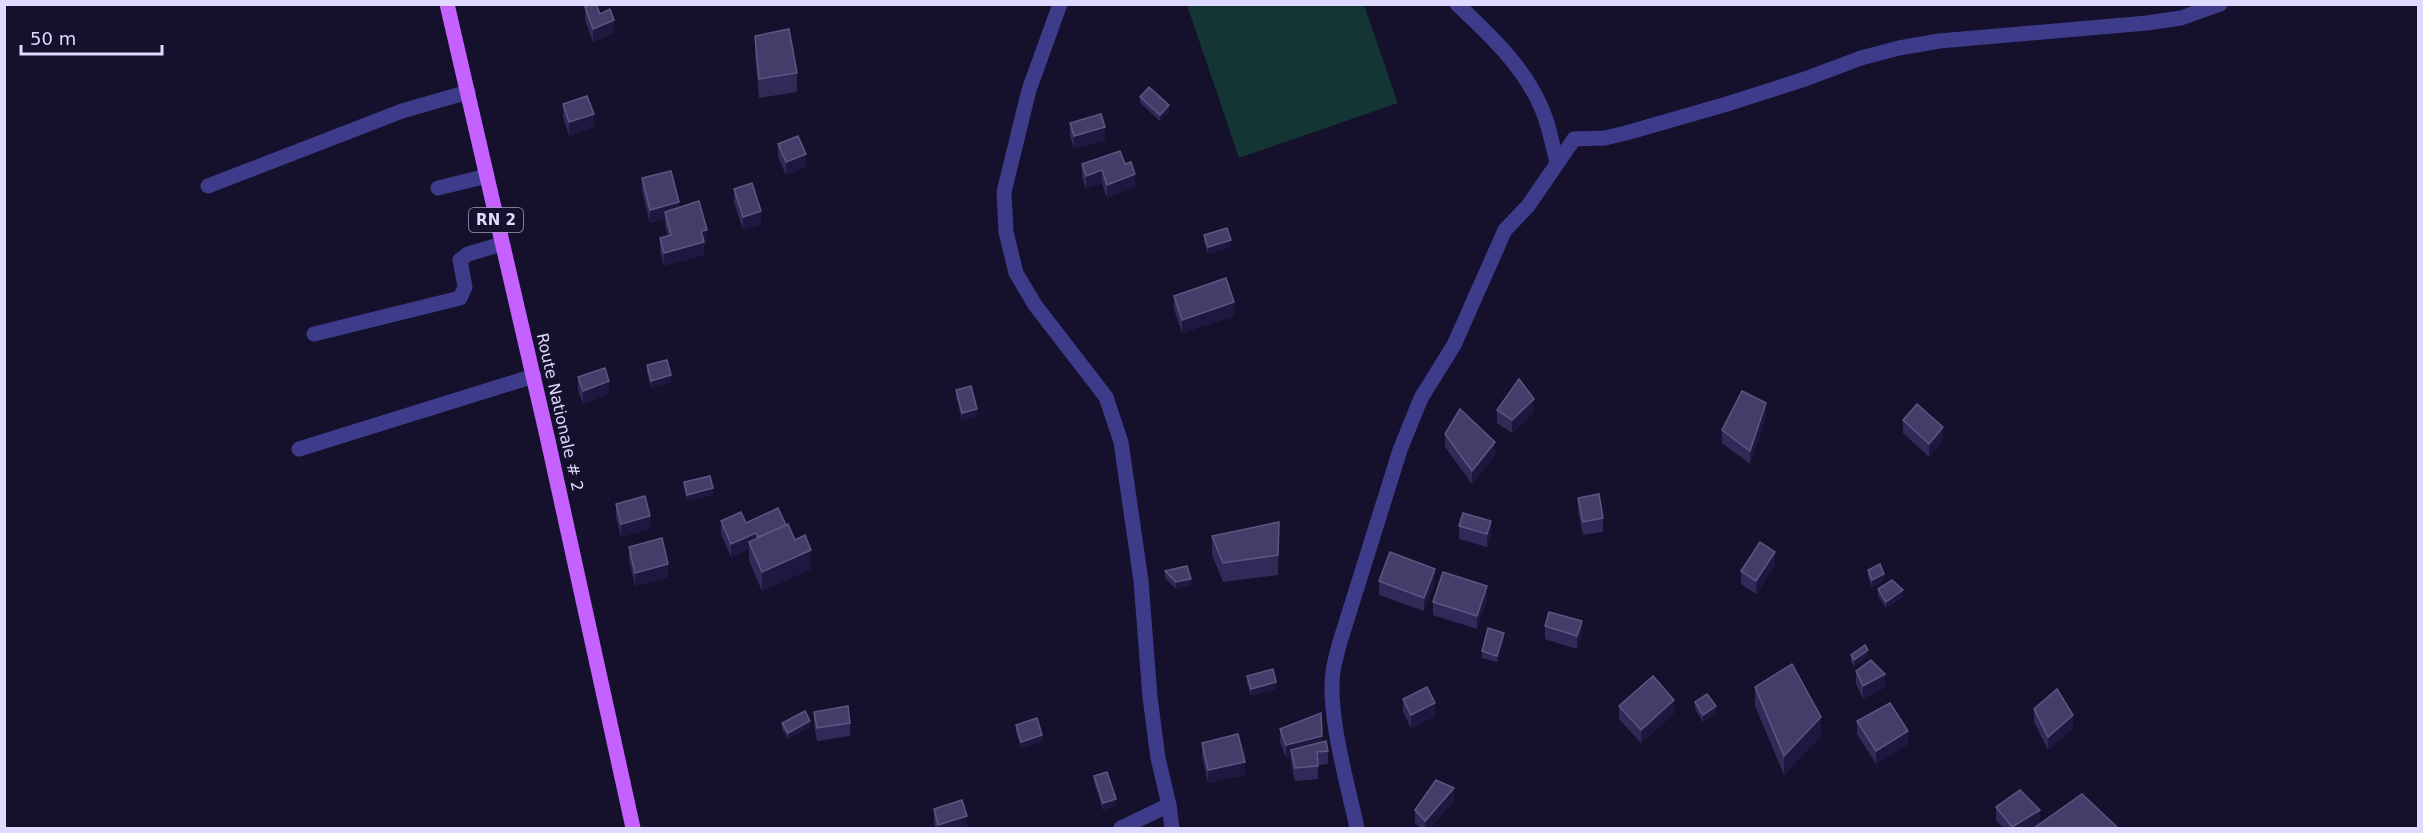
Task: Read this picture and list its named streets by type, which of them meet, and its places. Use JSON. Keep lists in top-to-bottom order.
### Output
{
  "streets": {
    "main road": ["RN 2", "Route Nationale # 2"]
  },
  "scale_bar": "50 m"
}
